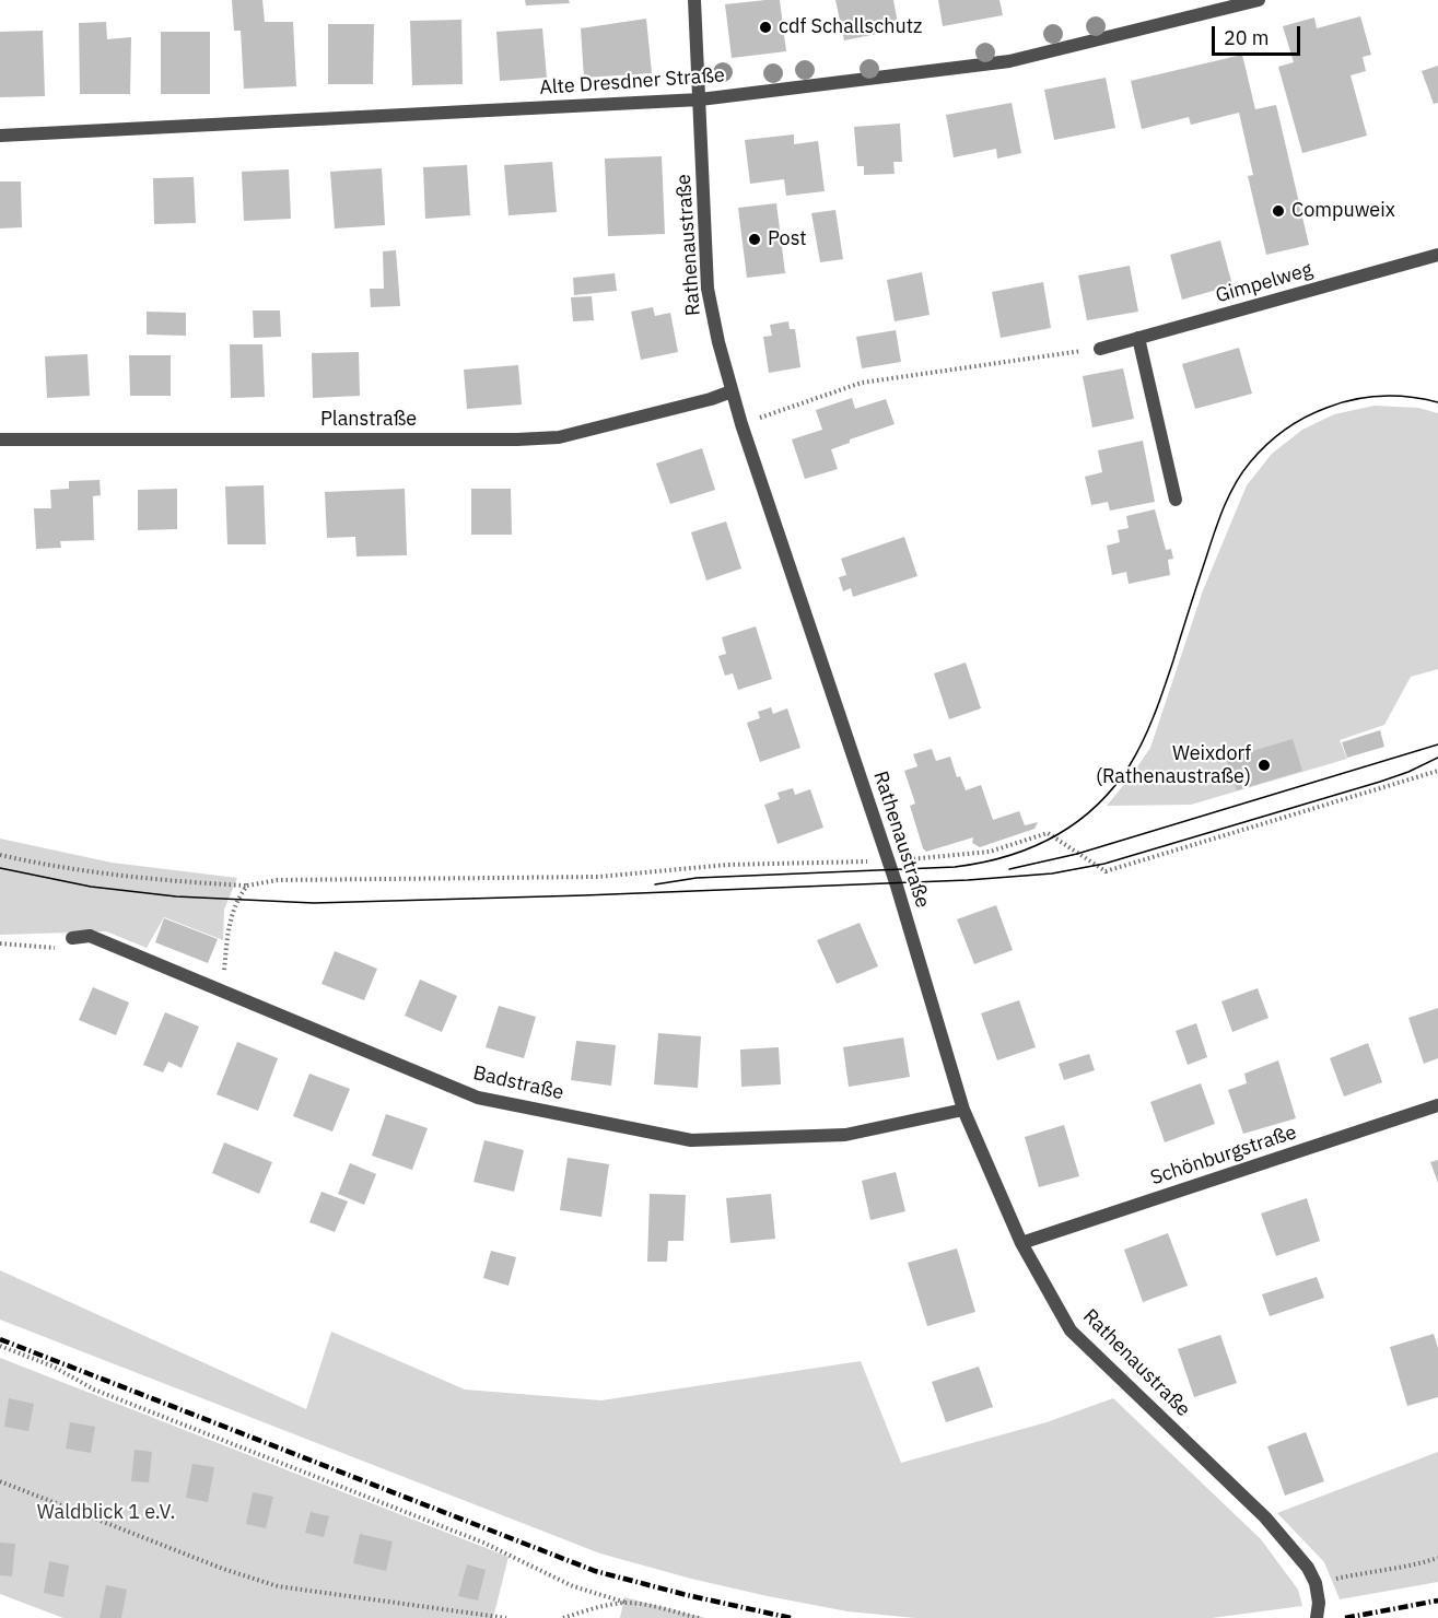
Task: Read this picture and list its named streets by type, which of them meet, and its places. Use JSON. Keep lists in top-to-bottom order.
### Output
{
  "streets": {
    "street": [
      "Alte Dresdner Straße",
      "Rathenaustraße",
      "Gimpelweg",
      "Planstraße",
      "Badstraße",
      "Schönburgstraße"
    ]
  },
  "crossings": [
    ["Alte Dresdner Straße", "Rathenaustraße"],
    ["Rathenaustraße", "Planstraße"],
    ["Rathenaustraße", "Badstraße"],
    ["Rathenaustraße", "Schönburgstraße"]
  ],
  "parks": ["Waldblick 1 e.V."],
  "places": [
    "cdf Schallschutz",
    "Compuweix",
    "Post",
    "Weixdorf (Rathenaustraße)"
  ],
  "scale_bar": "20 m"
}
